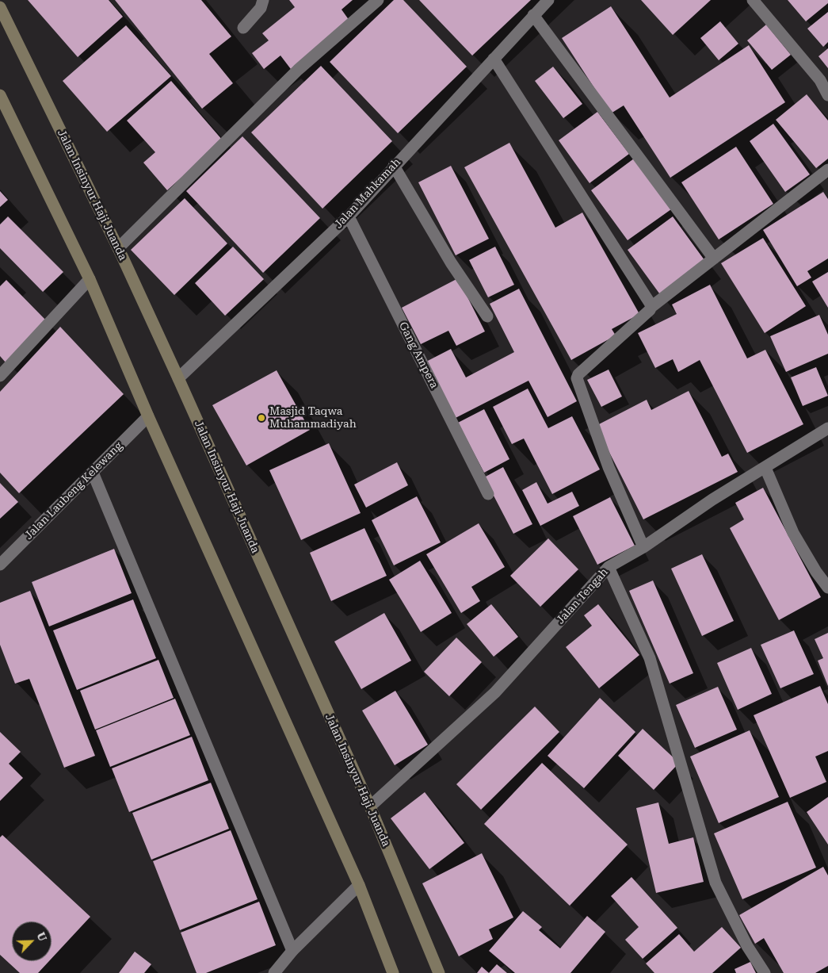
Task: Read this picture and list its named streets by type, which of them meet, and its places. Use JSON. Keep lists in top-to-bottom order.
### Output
{
  "streets": {
    "main road": ["Jalan Insinyur Haji Juanda"],
    "street": [
      "Jalan Mahkamah",
      "Gang Ampera",
      "Jalan Laubeng Kelewang",
      "Jalan Tengah"
    ]
  },
  "crossings": [
    ["Jalan Mahkamah", "Jalan Insinyur Haji Juanda"],
    ["Jalan Mahkamah", "Gang Ampera"],
    ["Jalan Insinyur Haji Juanda", "Jalan Tengah"]
  ],
  "places": ["Masjid Taqwa Muhammadiyah"],
  "north": "top right"
}
